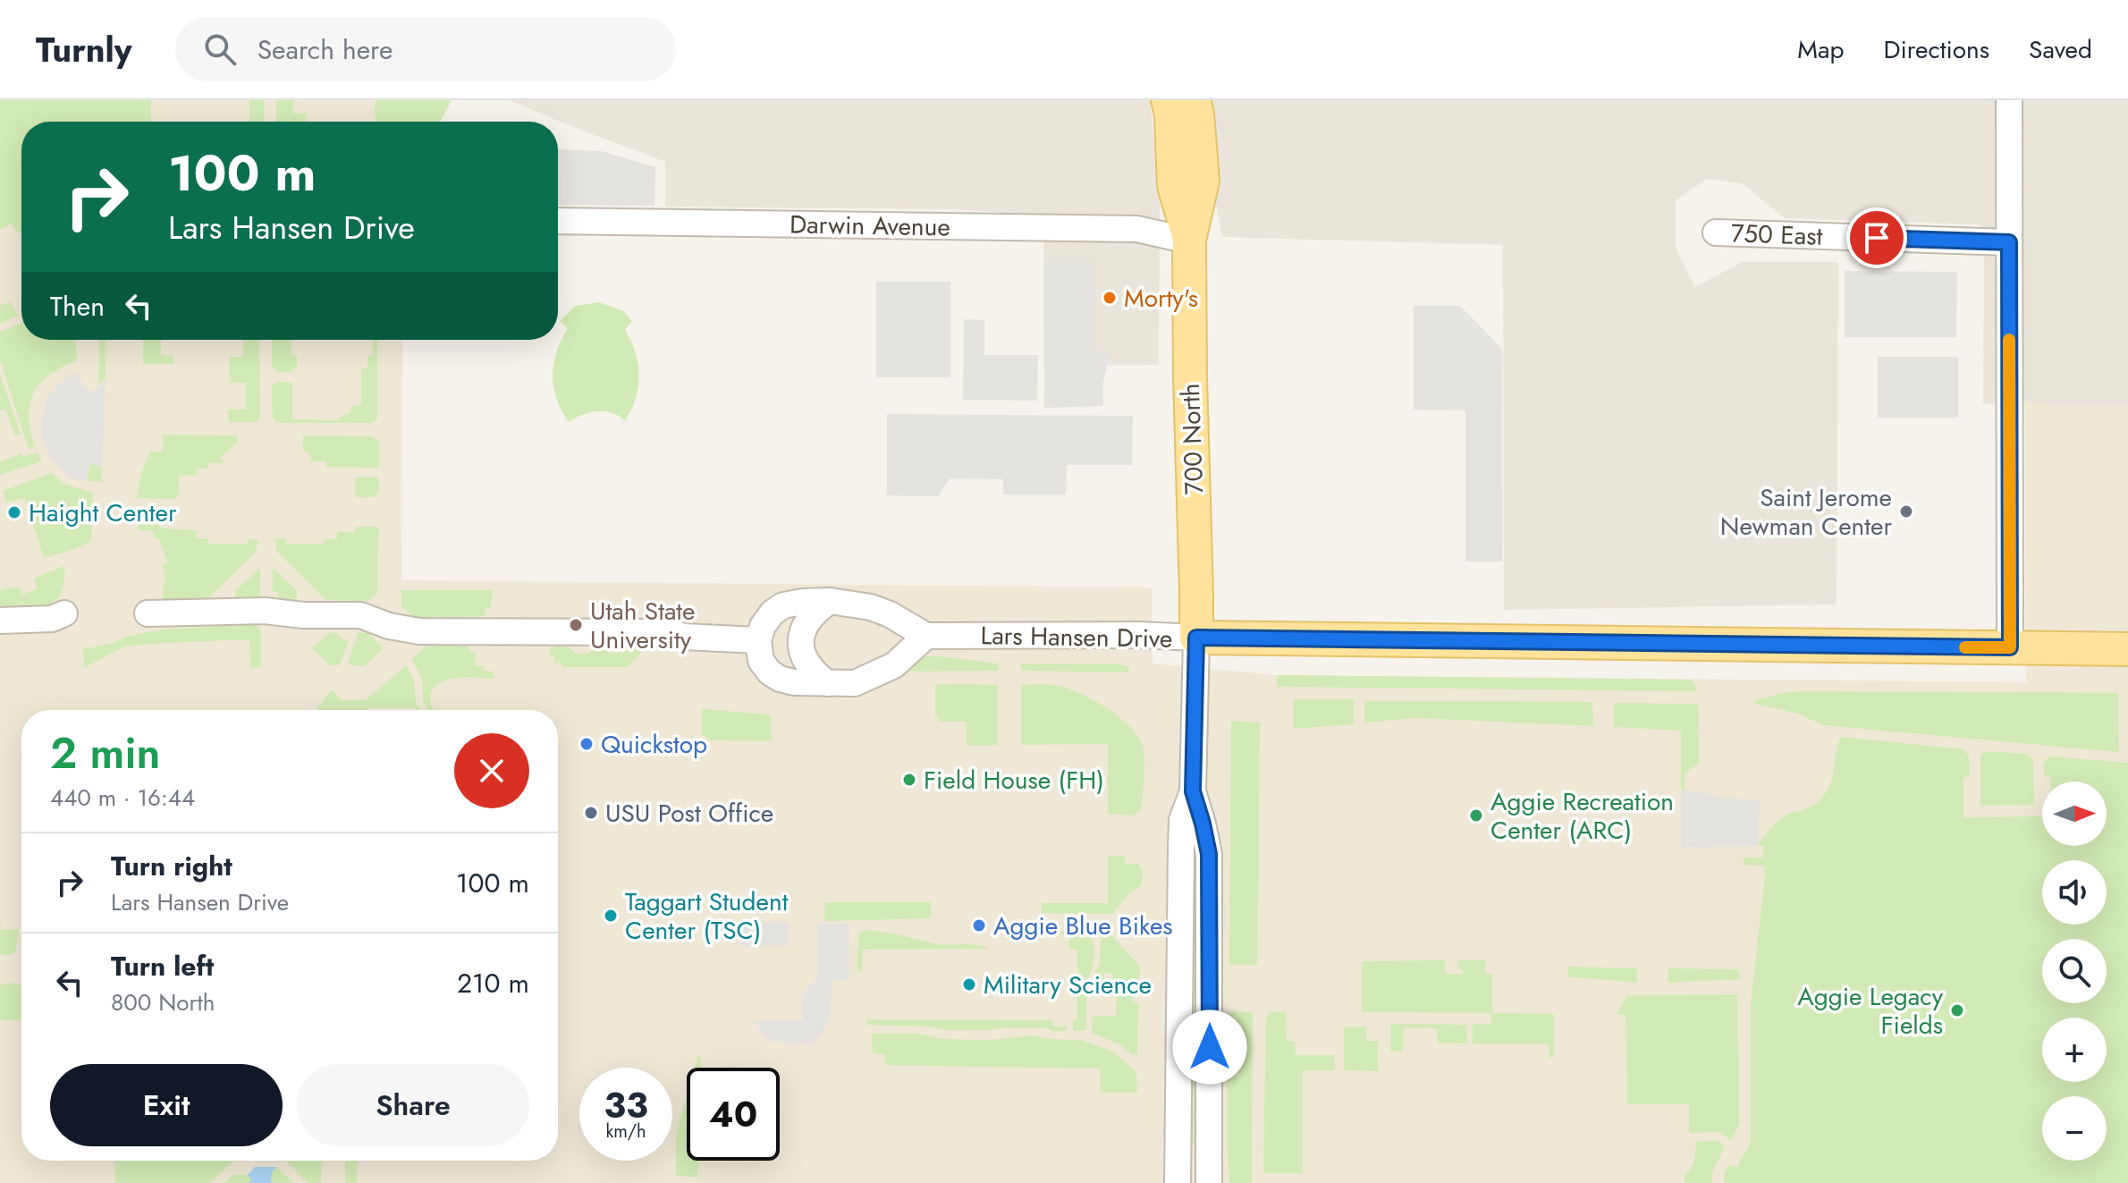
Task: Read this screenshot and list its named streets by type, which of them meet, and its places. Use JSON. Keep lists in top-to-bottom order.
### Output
{
  "streets": {
    "main road": ["700 North", "Lars Hansen Drive"],
    "street": ["Darwin Avenue", "750 East"]
  },
  "crossings": [
    ["Darwin Avenue", "700 North"],
    ["700 North", "Lars Hansen Drive"]
  ],
  "places": [
    "Morty's",
    "Saint Jerome Newman Center",
    "Haight Center",
    "Utah State University",
    "Quickstop",
    "Field House (FH)",
    "USU Post Office",
    "Aggie Recreation Center (ARC)",
    "Taggart Student Center (TSC)",
    "Aggie Blue Bikes",
    "Military Science",
    "Aggie Legacy Fields"
  ],
  "north": "right",
  "page": {
    "header": "Turnly",
    "search": "Search here",
    "nav": ["Map", "Directions", "Saved"],
    "turn": ["100 m", "Lars Hansen Drive"],
    "then": "Then",
    "heading": ["2 min", "440 m · 16:44"],
    "map_buttons": ["+", "−"],
    "list": [
      {
        "name": "Turn right",
        "note": "Lars Hansen Drive",
        "value": "100 m"
      },
      {
        "name": "Turn left",
        "note": "800 North",
        "value": "210 m"
      }
    ],
    "buttons": ["Exit", "Share"],
    "speed": "33 km/h",
    "limit": "40"
  }
}
